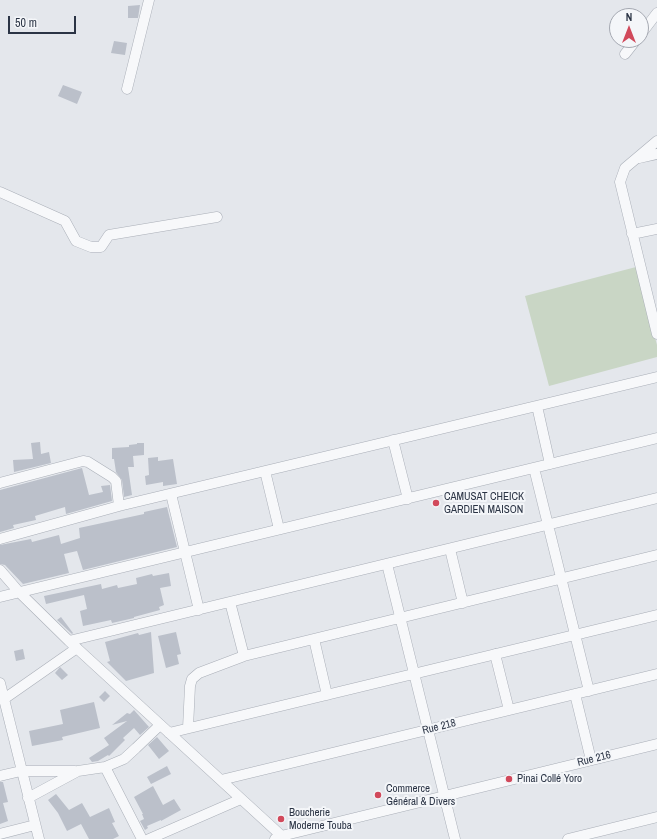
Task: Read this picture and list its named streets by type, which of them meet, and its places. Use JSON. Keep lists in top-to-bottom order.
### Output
{
  "streets": {
    "street": ["Rue 218", "Rue 216"]
  },
  "places": [
    "CAMUSAT CHEICK GARDIEN MAISON",
    "Pinai Collé Yoro",
    "Commerce Général & Divers",
    "Boucherie Moderne Touba"
  ],
  "scale_bar": "50 m",
  "north": "top"
}
